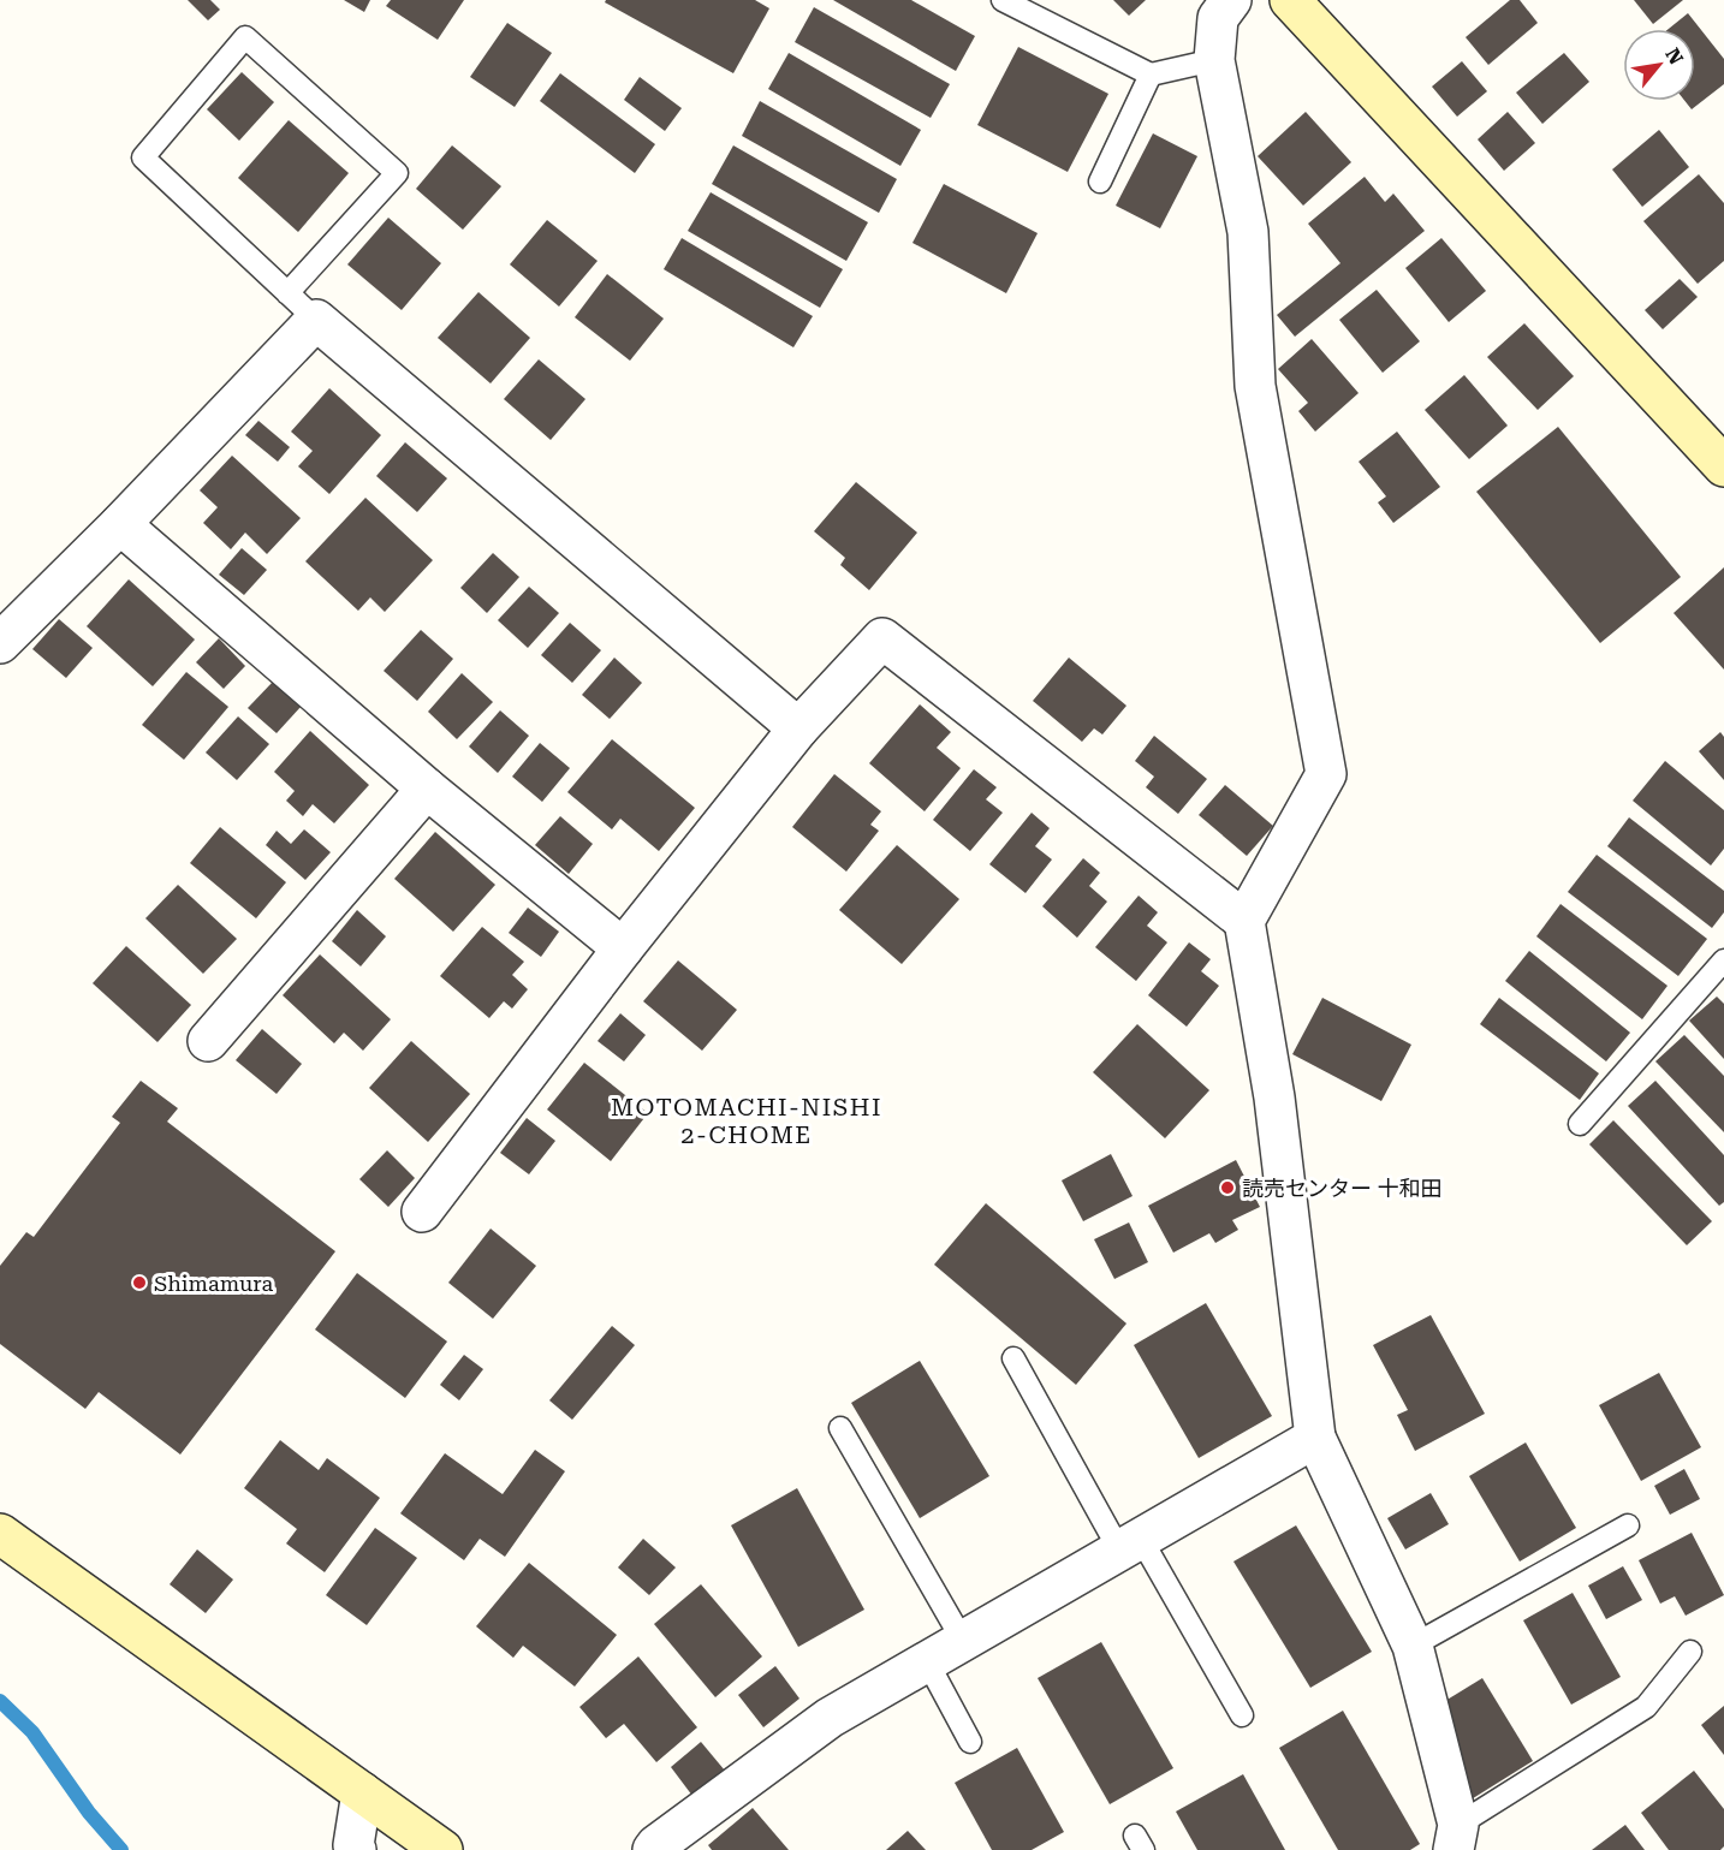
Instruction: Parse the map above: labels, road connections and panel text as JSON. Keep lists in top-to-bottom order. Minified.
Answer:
{"districts":["MOTOMACHI-NISHI 2-CHOME"],"places":["読売センター 十和田","Shimamura"],"north":"top right"}
